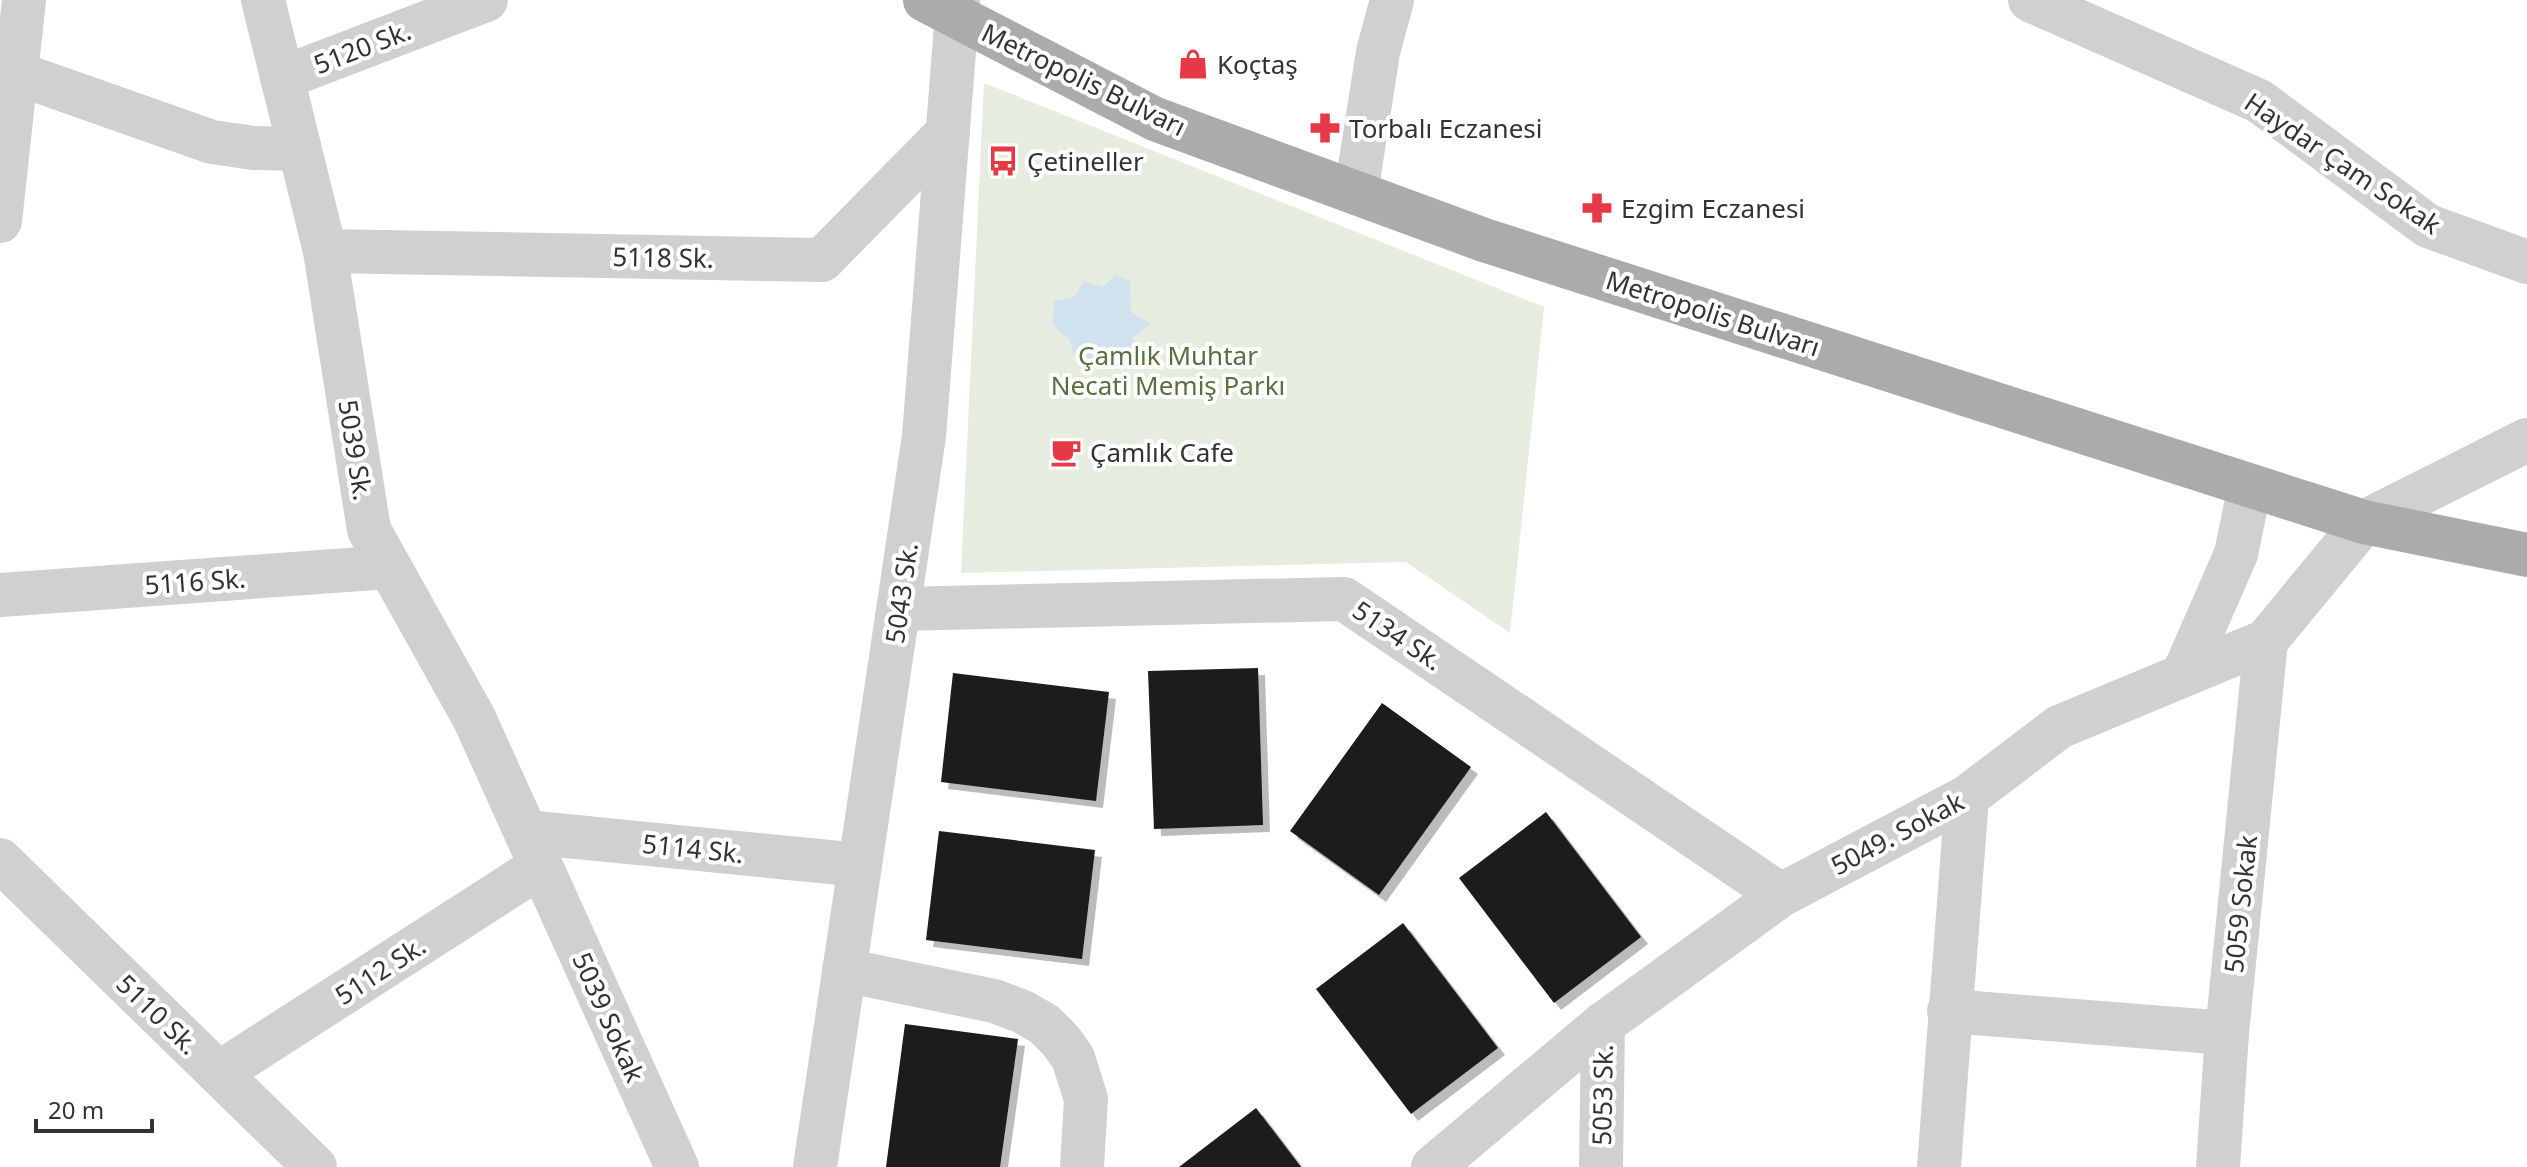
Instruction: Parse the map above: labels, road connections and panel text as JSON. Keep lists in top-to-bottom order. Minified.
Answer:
{"streets":{"main road":["Metropolis Bulvarı"],"street":["5120 Sk.","Haydar Çam Sokak","5118 Sk.","5039 Sk.","5116 Sk.","5043 Sk.","5134 Sk.","5049. Sokak","5114 Sk.","5059 Sokak","5112 Sk.","5110 Sk.","5039 Sokak","5053 Sk."]},"crossings":[["5120 Sk.","5039 Sk."],["Metropolis Bulvarı","5043 Sk."],["Metropolis Bulvarı","5049. Sokak"],["5118 Sk.","5039 Sk."],["5118 Sk.","5043 Sk."],["5039 Sk.","5116 Sk."],["5039 Sk.","5114 Sk."],["5039 Sk.","5112 Sk."],["5039 Sk.","5039 Sokak"],["5043 Sk.","5134 Sk."],["5043 Sk.","5114 Sk."],["5134 Sk.","5049. Sokak"],["5049. Sokak","5059 Sokak"],["5049. Sokak","5053 Sk."],["5114 Sk.","5112 Sk."],["5114 Sk.","5039 Sokak"],["5112 Sk.","5110 Sk."],["5112 Sk.","5039 Sokak"]],"parks":["Çamlık Muhtar Necati Memiş Parkı"],"places":{"shop":["Koçtaş"],"pharmacy":["Torbalı Eczanesi","Ezgim Eczanesi"],"bus stop":["Çetineller"],"cafe":["Çamlık Cafe"]},"scale_bar":"20 m"}
